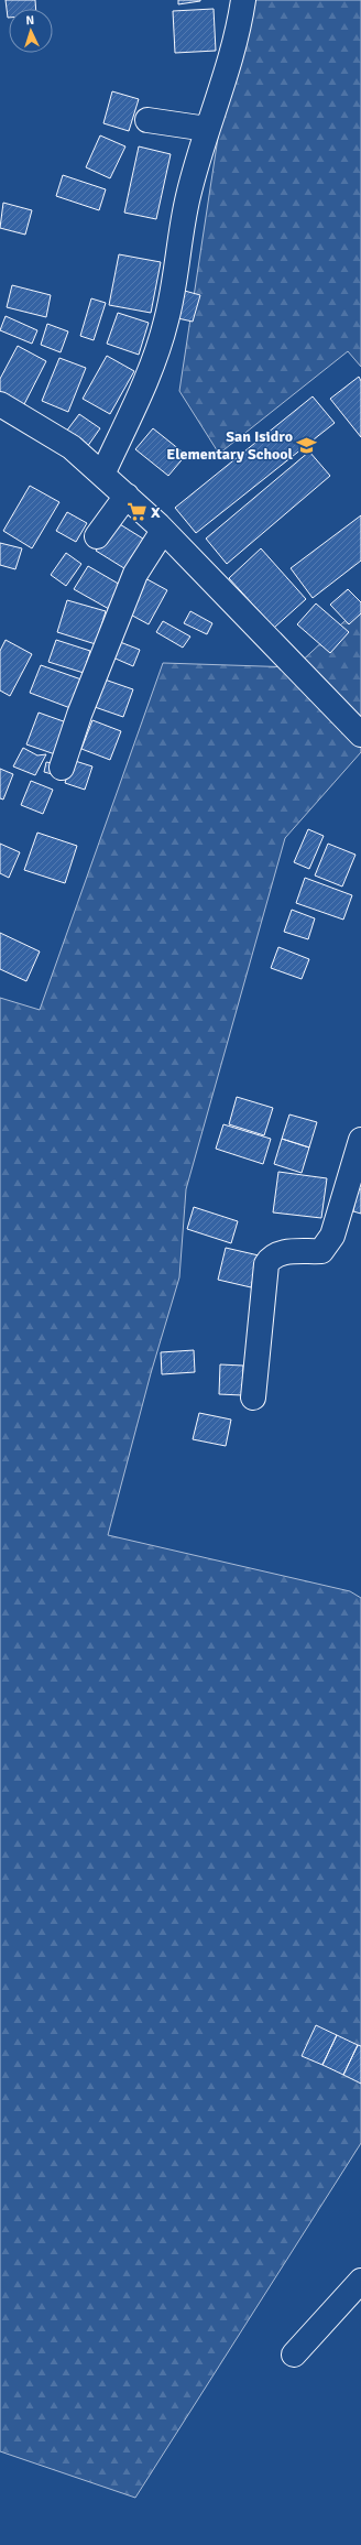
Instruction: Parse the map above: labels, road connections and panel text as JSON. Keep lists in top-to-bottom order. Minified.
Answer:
{"places":{"school or university":["San Isidro Elementary School"],"supermarket":["X"]},"north":"top"}
